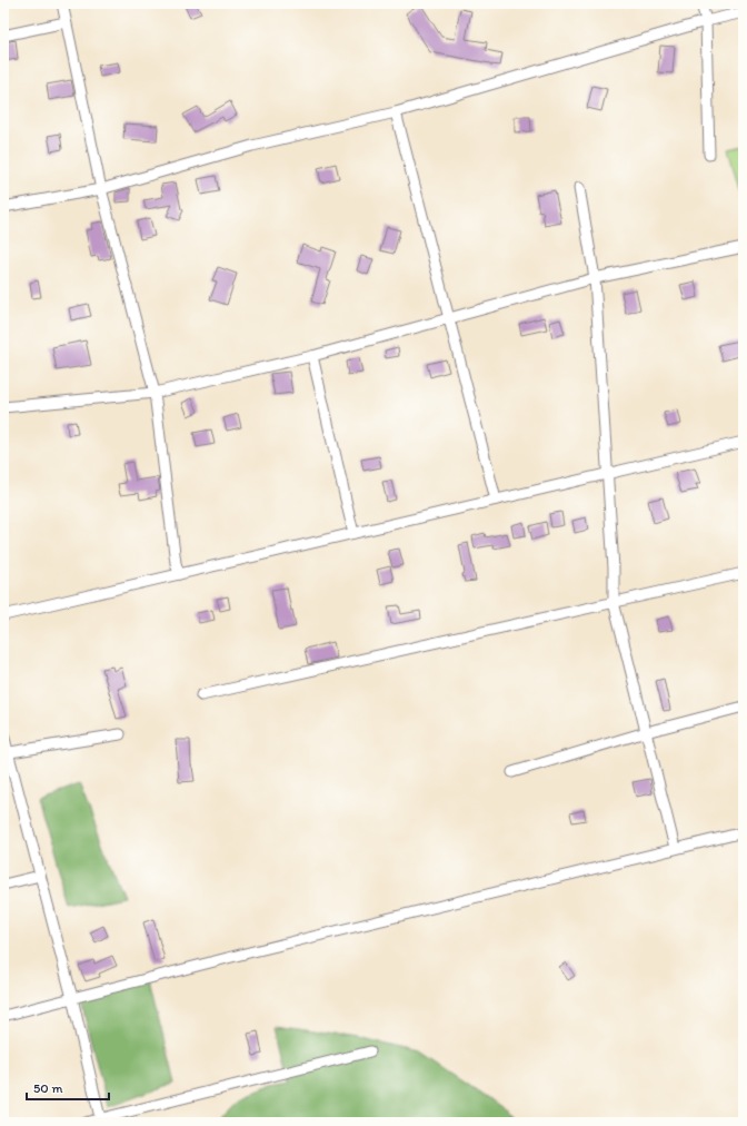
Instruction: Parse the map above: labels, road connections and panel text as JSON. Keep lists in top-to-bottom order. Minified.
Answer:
{"scale_bar":"50 m"}
